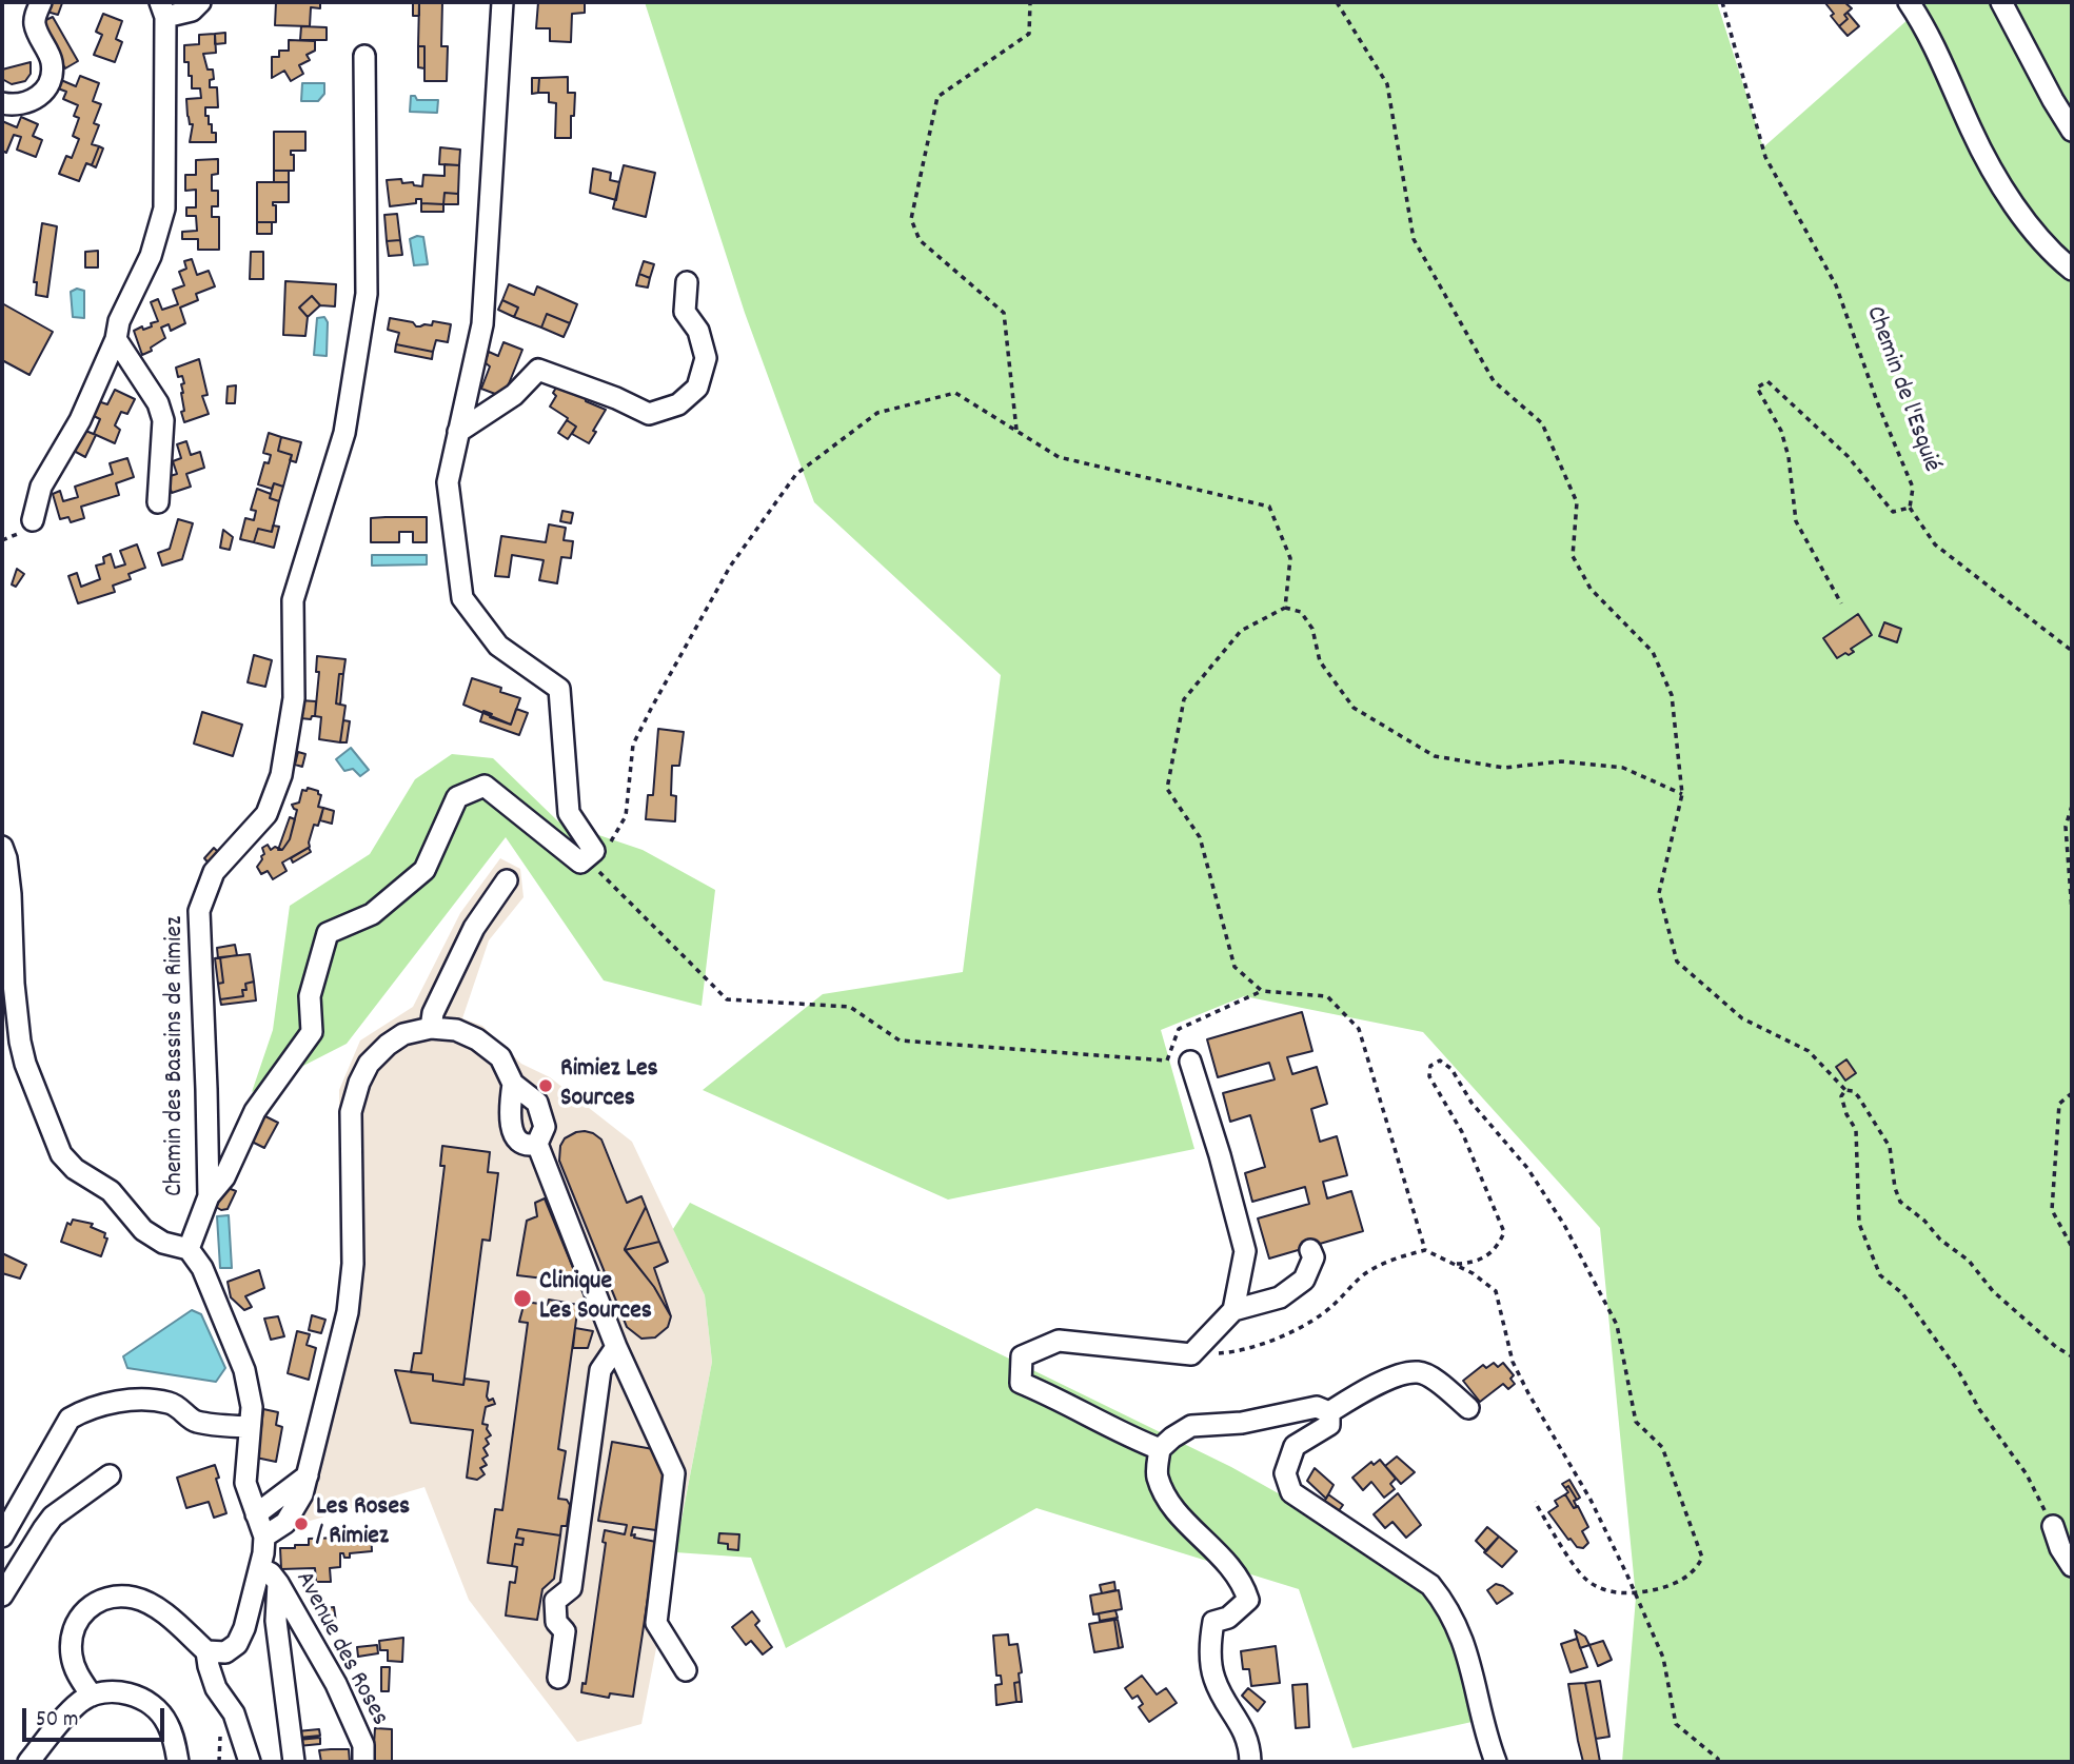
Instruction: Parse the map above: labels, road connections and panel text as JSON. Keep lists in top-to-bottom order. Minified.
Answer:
{"streets":{"street":["Chemin des Bassins de Rimiez","Avenue des Roses"],"path":["Chemin de l'Esquié"]},"places":["Rimiez Les Sources","Clinique Les Sources","Les Roses / Rimiez"],"scale_bar":"50 m"}
